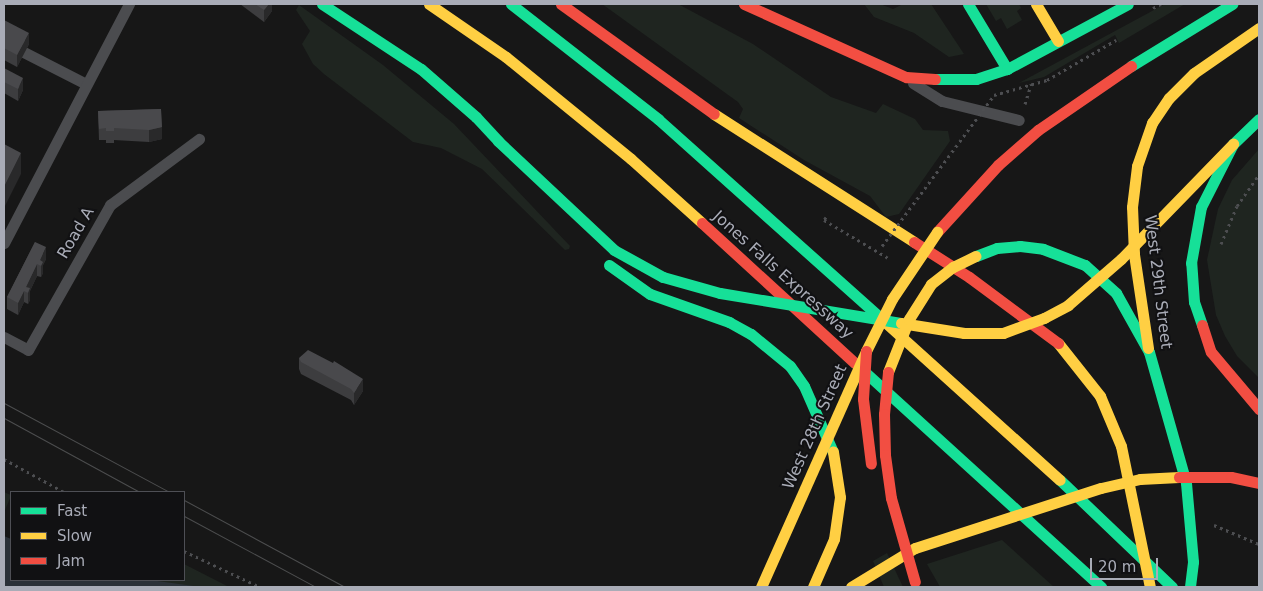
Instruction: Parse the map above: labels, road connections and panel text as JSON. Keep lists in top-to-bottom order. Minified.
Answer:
{"streets":{"main road":["Jones Falls Expressway","West 29th Street","West 28th Street"],"lane":["Road A"]},"legend":["Fast","Slow","Jam"],"scale_bar":"20 m"}
